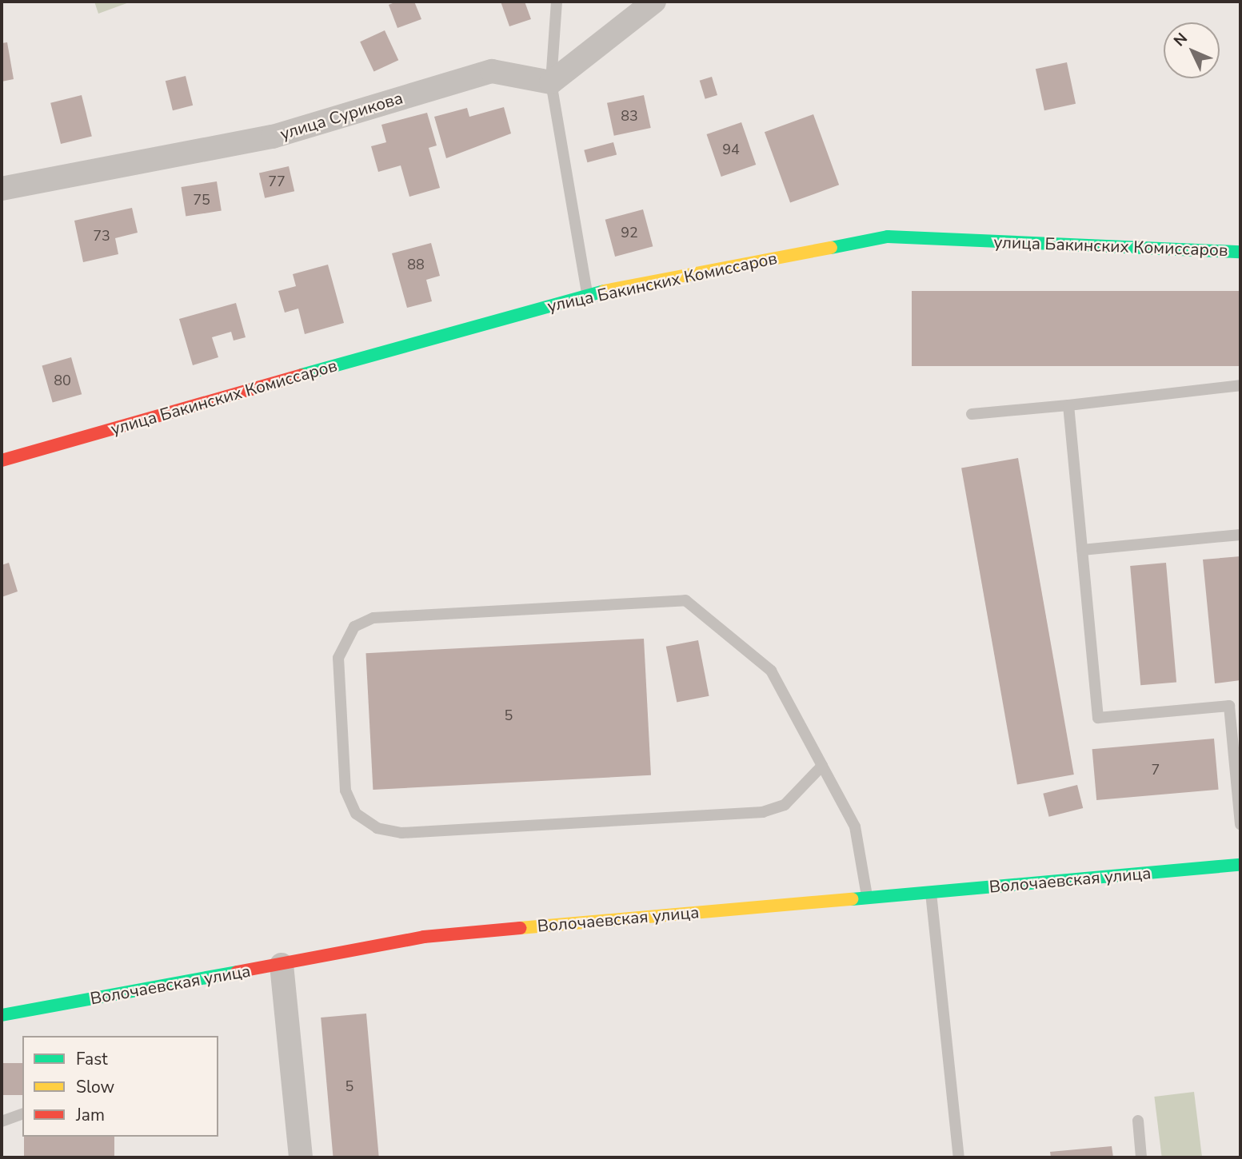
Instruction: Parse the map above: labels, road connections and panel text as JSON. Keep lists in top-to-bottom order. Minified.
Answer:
{"streets":{"street":["улица Сурикова","улица Бакинских Комиссаров","Волочаевская улица"]},"house_numbers":["83","94","77","75","92","73","88","80","5","7","5"],"legend":["Fast","Slow","Jam"],"north":"top left"}
